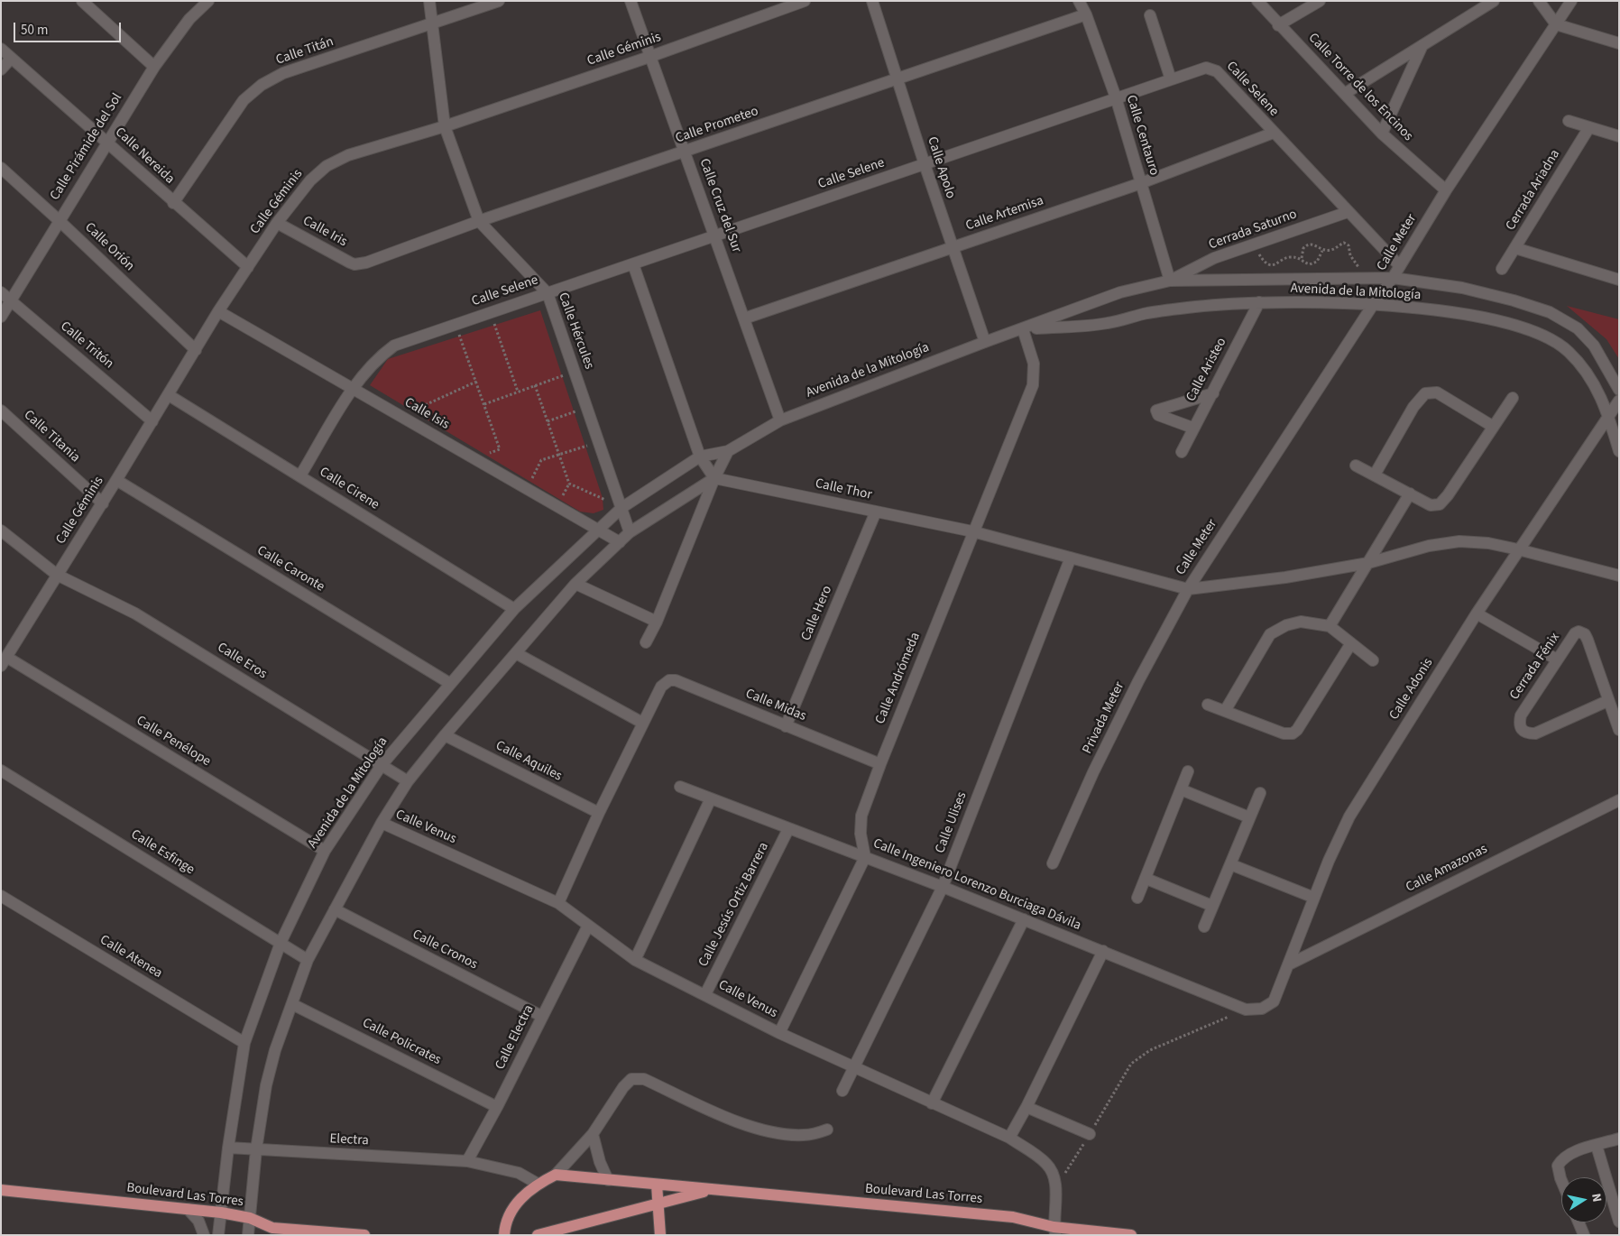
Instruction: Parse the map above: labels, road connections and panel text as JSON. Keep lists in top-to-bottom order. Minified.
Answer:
{"streets":{"main road":["Boulevard Las Torres"],"street":["Calle Géminis","Calle Titán","Calle Torre de los Encinos","Calle Selene","Calle Prometeo","Calle Centauro","Calle Pirámide del Sol","Calle Nereida","Calle Apolo","Cerrada Ariadna","Calle Cruz del Sur","Calle Artemisa","Cerrada Saturno","Calle Iris","Calle Meter","Calle Orión","Avenida de la Mitología","Calle Hércules","Calle Tritón","Calle Aristeo","Calle Isis","Calle Titania","Calle Cirene","Calle Thor","Calle Caronte","Calle Hero","Calle Eros","Cerrada Fénix","Calle Andrómeda","Calle Adonis","Calle Midas","Privada Meter","Calle Penélope","Calle Aquiles","Calle Ulises","Calle Venus","Calle Esfinge","Calle Amazonas","Calle Ingeniero Lorenzo Burciaga Dávila","Calle Jesús Ortiz Barrera","Calle Cronos","Calle Atenea","Calle Electra","Calle Policrates","Electra"]},"crossings":[["Calle Géminis","Calle Nereida"],["Calle Géminis","Calle Cruz del Sur"],["Calle Géminis","Calle Iris"],["Calle Géminis","Calle Orión"],["Calle Géminis","Calle Hércules"],["Calle Géminis","Calle Tritón"],["Calle Géminis","Calle Isis"],["Calle Géminis","Calle Titania"],["Calle Géminis","Calle Cirene"],["Calle Géminis","Calle Caronte"],["Calle Géminis","Calle Eros"],["Calle Géminis","Calle Penélope"],["Calle Titán","Calle Nereida"],["Calle Titán","Calle Hércules"],["Calle Torre de los Encinos","Calle Meter"],["Calle Selene","Calle Centauro"],["Calle Selene","Calle Apolo"],["Calle Selene","Calle Cruz del Sur"],["Calle Selene","Calle Artemisa"],["Calle Selene","Cerrada Saturno"],["Calle Selene","Calle Meter"],["Calle Selene","Calle Hércules"],["Calle Selene","Calle Isis"],["Calle Selene","Calle Cirene"],["Calle Prometeo","Calle Centauro"],["Calle Prometeo","Calle Apolo"],["Calle Prometeo","Calle Cruz del Sur"],["Calle Prometeo","Calle Iris"],["Calle Prometeo","Calle Hércules"],["Calle Centauro","Calle Artemisa"],["Calle Centauro","Cerrada Saturno"],["Calle Centauro","Avenida de la Mitología"],["Calle Pirámide del Sol","Calle Nereida"],["Calle Pirámide del Sol","Calle Orión"],["Calle Pirámide del Sol","Calle Tritón"],["Calle Apolo","Calle Artemisa"],["Calle Apolo","Avenida de la Mitología"],["Calle Cruz del Sur","Calle Artemisa"],["Calle Cruz del Sur","Avenida de la Mitología"],["Cerrada Saturno","Avenida de la Mitología"],["Calle Meter","Avenida de la Mitología"],["Calle Meter","Calle Thor"],["Calle Meter","Privada Meter"],["Avenida de la Mitología","Calle Hércules"],["Avenida de la Mitología","Calle Aristeo"],["Avenida de la Mitología","Calle Isis"],["Avenida de la Mitología","Calle Cirene"],["Avenida de la Mitología","Calle Caronte"],["Avenida de la Mitología","Calle Eros"],["Avenida de la Mitología","Calle Andrómeda"],["Avenida de la Mitología","Calle Adonis"],["Avenida de la Mitología","Calle Penélope"],["Avenida de la Mitología","Calle Esfinge"],["Avenida de la Mitología","Calle Atenea"],["Avenida de la Mitología","Electra"],["Avenida de la Mitología","Boulevard Las Torres"],["Calle Thor","Calle Hero"],["Calle Thor","Calle Andrómeda"],["Calle Thor","Privada Meter"],["Calle Thor","Calle Ulises"],["Calle Hero","Calle Midas"],["Calle Andrómeda","Calle Midas"],["Calle Andrómeda","Calle Ingeniero Lorenzo Burciaga Dávila"],["Calle Adonis","Calle Amazonas"],["Calle Adonis","Calle Ingeniero Lorenzo Burciaga Dávila"],["Calle Ulises","Calle Venus"],["Calle Ulises","Calle Ingeniero Lorenzo Burciaga Dávila"],["Calle Venus","Calle Jesús Ortiz Barrera"],["Calle Venus","Calle Electra"],["Calle Venus","Boulevard Las Torres"],["Calle Ingeniero Lorenzo Burciaga Dávila","Calle Jesús Ortiz Barrera"],["Calle Cronos","Calle Electra"],["Calle Electra","Calle Policrates"],["Calle Electra","Electra"]],"scale_bar":"50 m","north":"right"}
